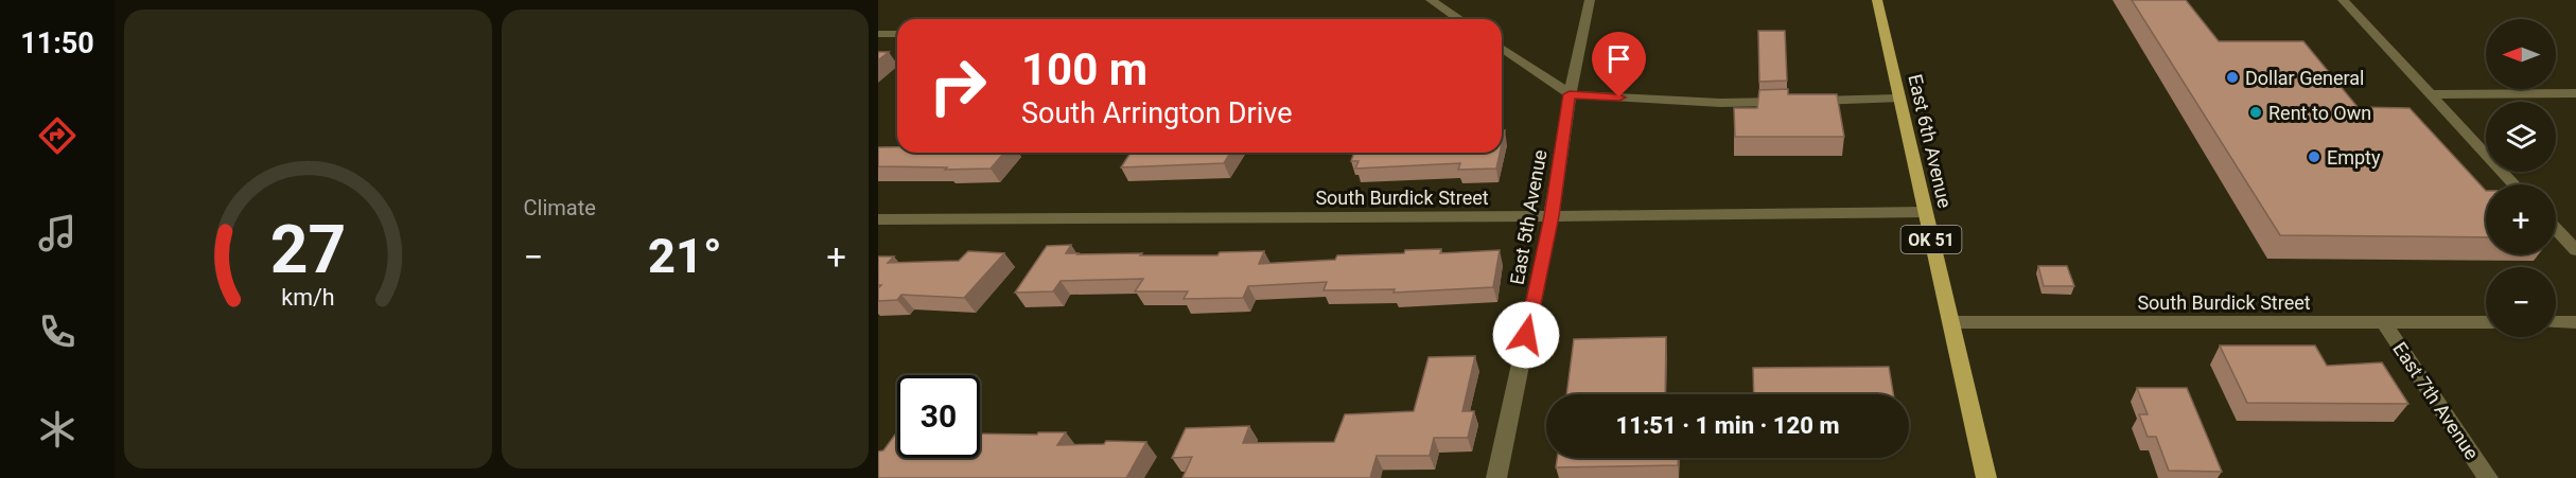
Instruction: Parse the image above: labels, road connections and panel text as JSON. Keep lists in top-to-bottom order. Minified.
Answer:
{"streets":{"main road":["East 6th Avenue","OK 51"],"street":["South Burdick Street","East 5th Avenue","East 7th Avenue"]},"crossings":[["East 6th Avenue","South Burdick Street"],["South Burdick Street","East 5th Avenue"],["South Burdick Street","East 7th Avenue"]],"places":["Dollar General","Rent to Own","Empty"],"north":"left","page":{"tabs":"11:50","tile":"Climate","map_buttons":["+","−"],"turn":["100 m","South Arrington Drive"],"heat":["−","21°","+"],"limit":"30","trip":"11:51 · 1 min · 120 m","gauge":["27","km/h"]}}
